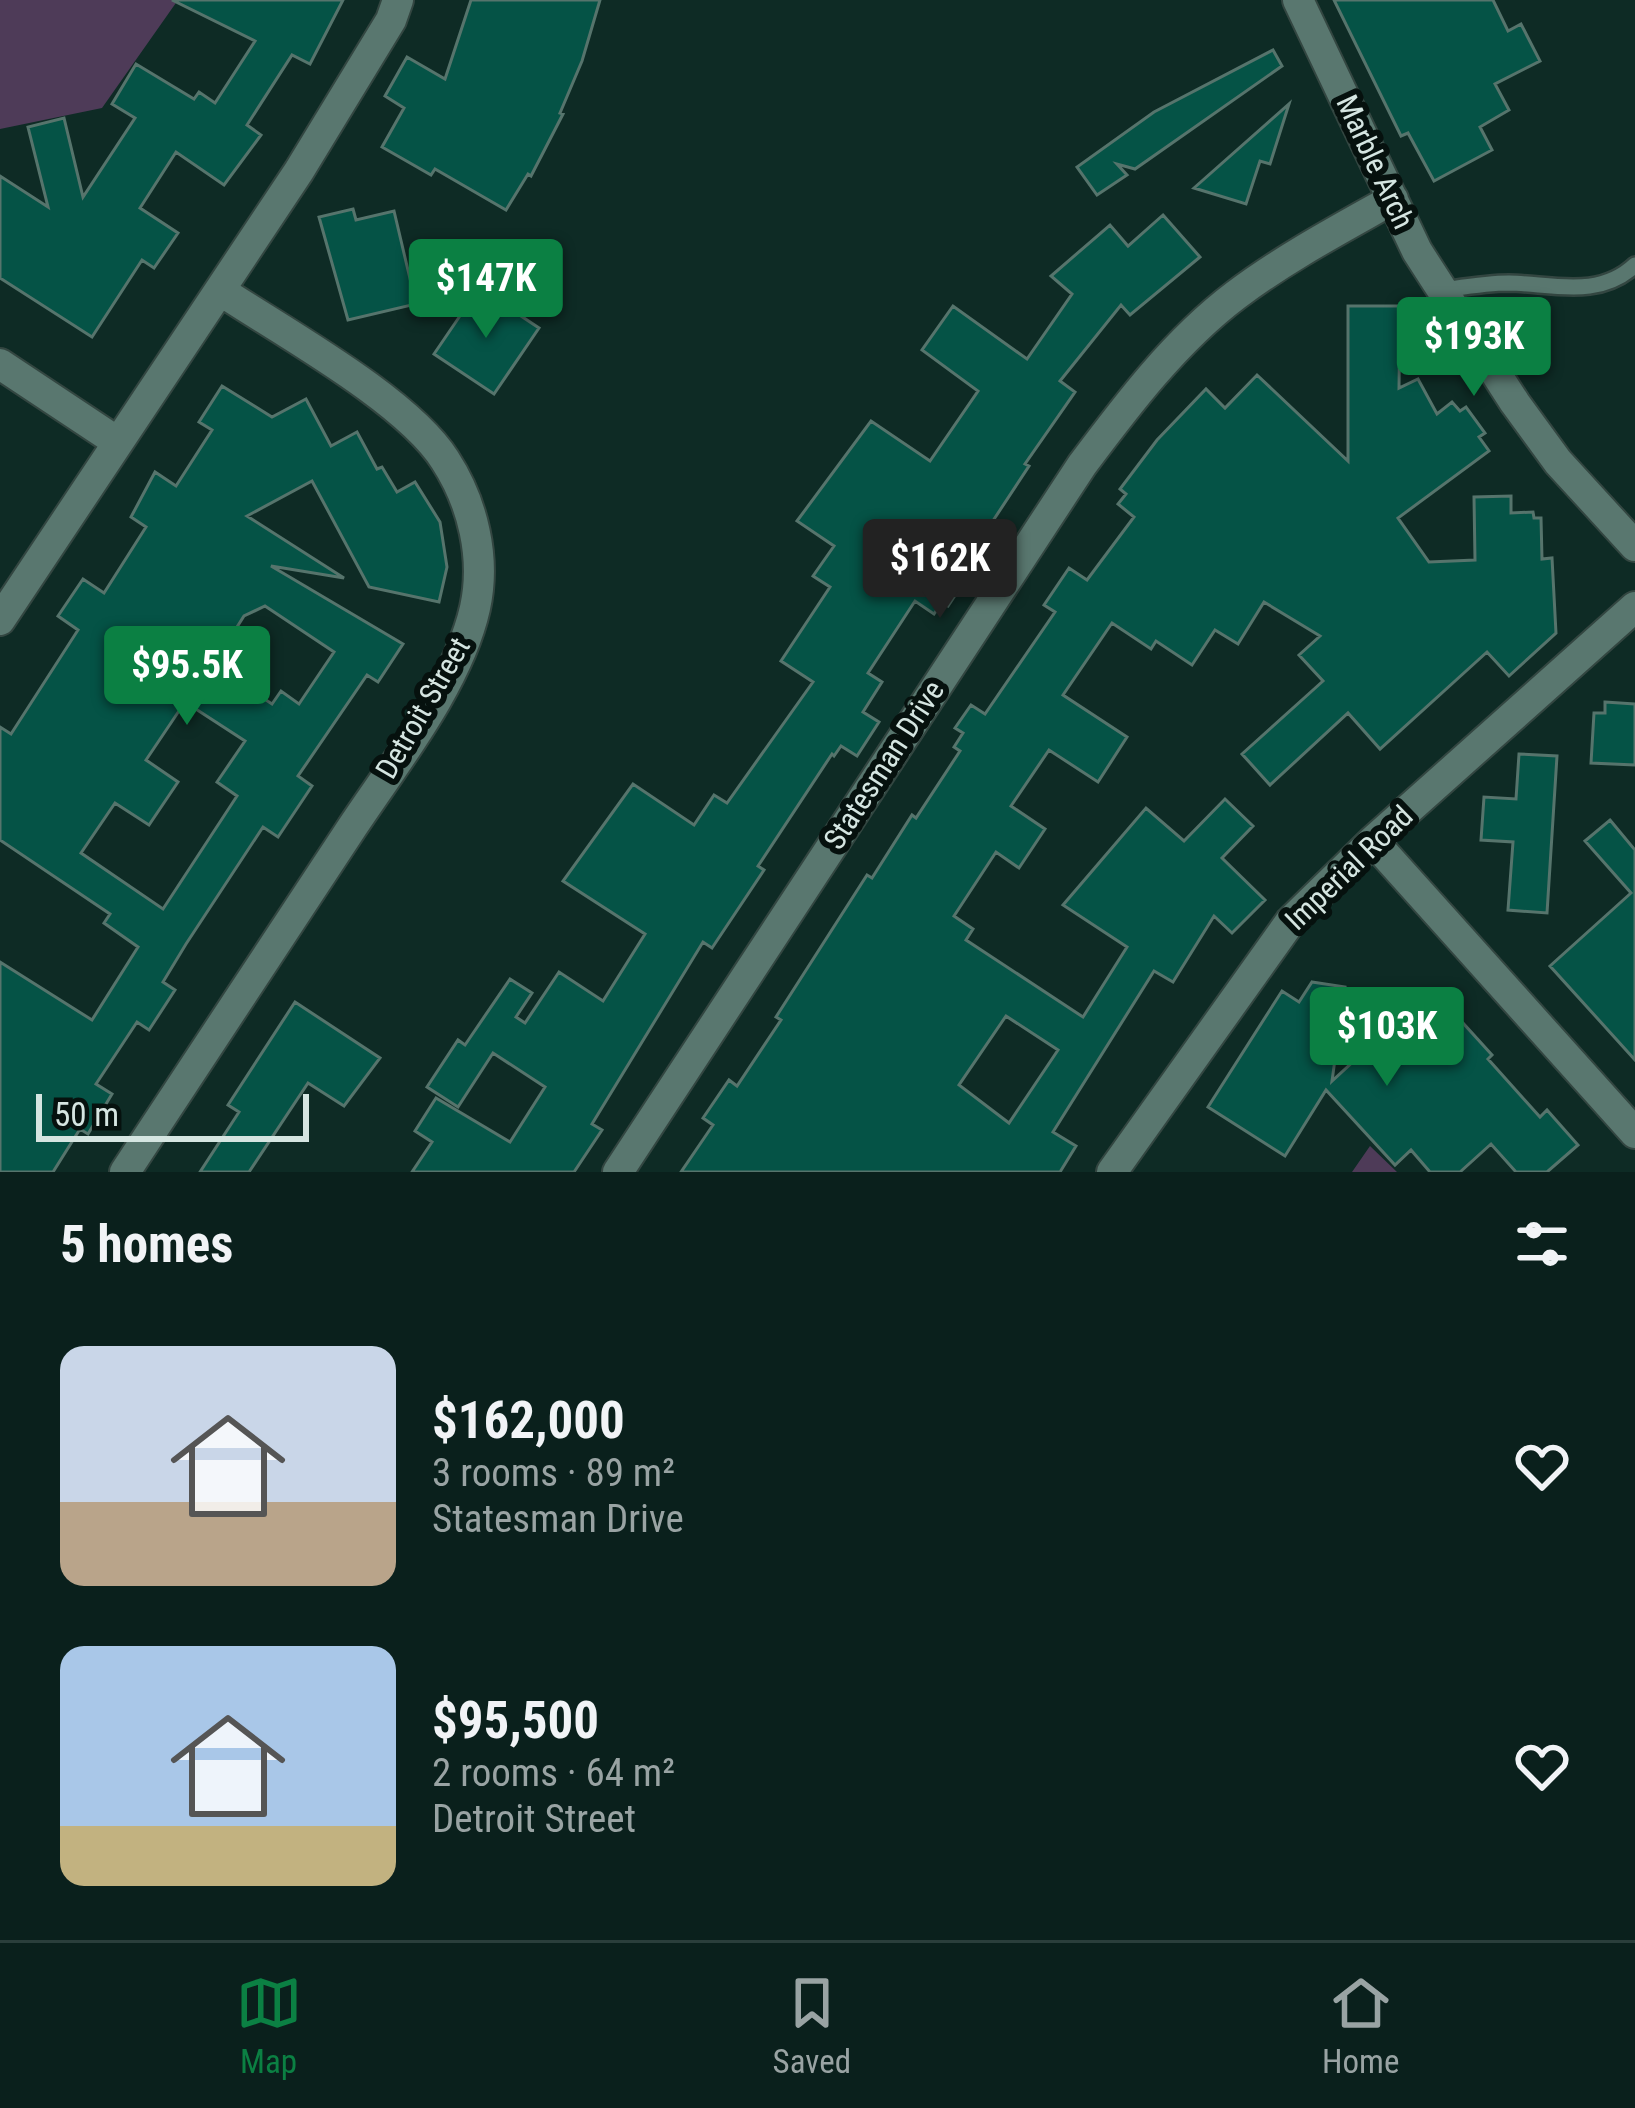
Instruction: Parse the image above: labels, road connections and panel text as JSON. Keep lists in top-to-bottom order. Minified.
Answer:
{"streets":{"street":["Marble Arch","Detroit Street","Statesman Drive","Imperial Road"]},"crossings":[["Marble Arch","Statesman Drive"]],"scale_bar":"50 m","page":{"price":["$147K","$193K","$162K","$95.5K","$103K"],"scale":"50 m","heading":"5 homes","list":[{"name":"$162,000","note":"3 rooms · 89 m² · Statesman Drive"},{"name":"$95,500","note":"2 rooms · 64 m² · Detroit Street"}],"tabs":["Map","Saved","Home"]}}
